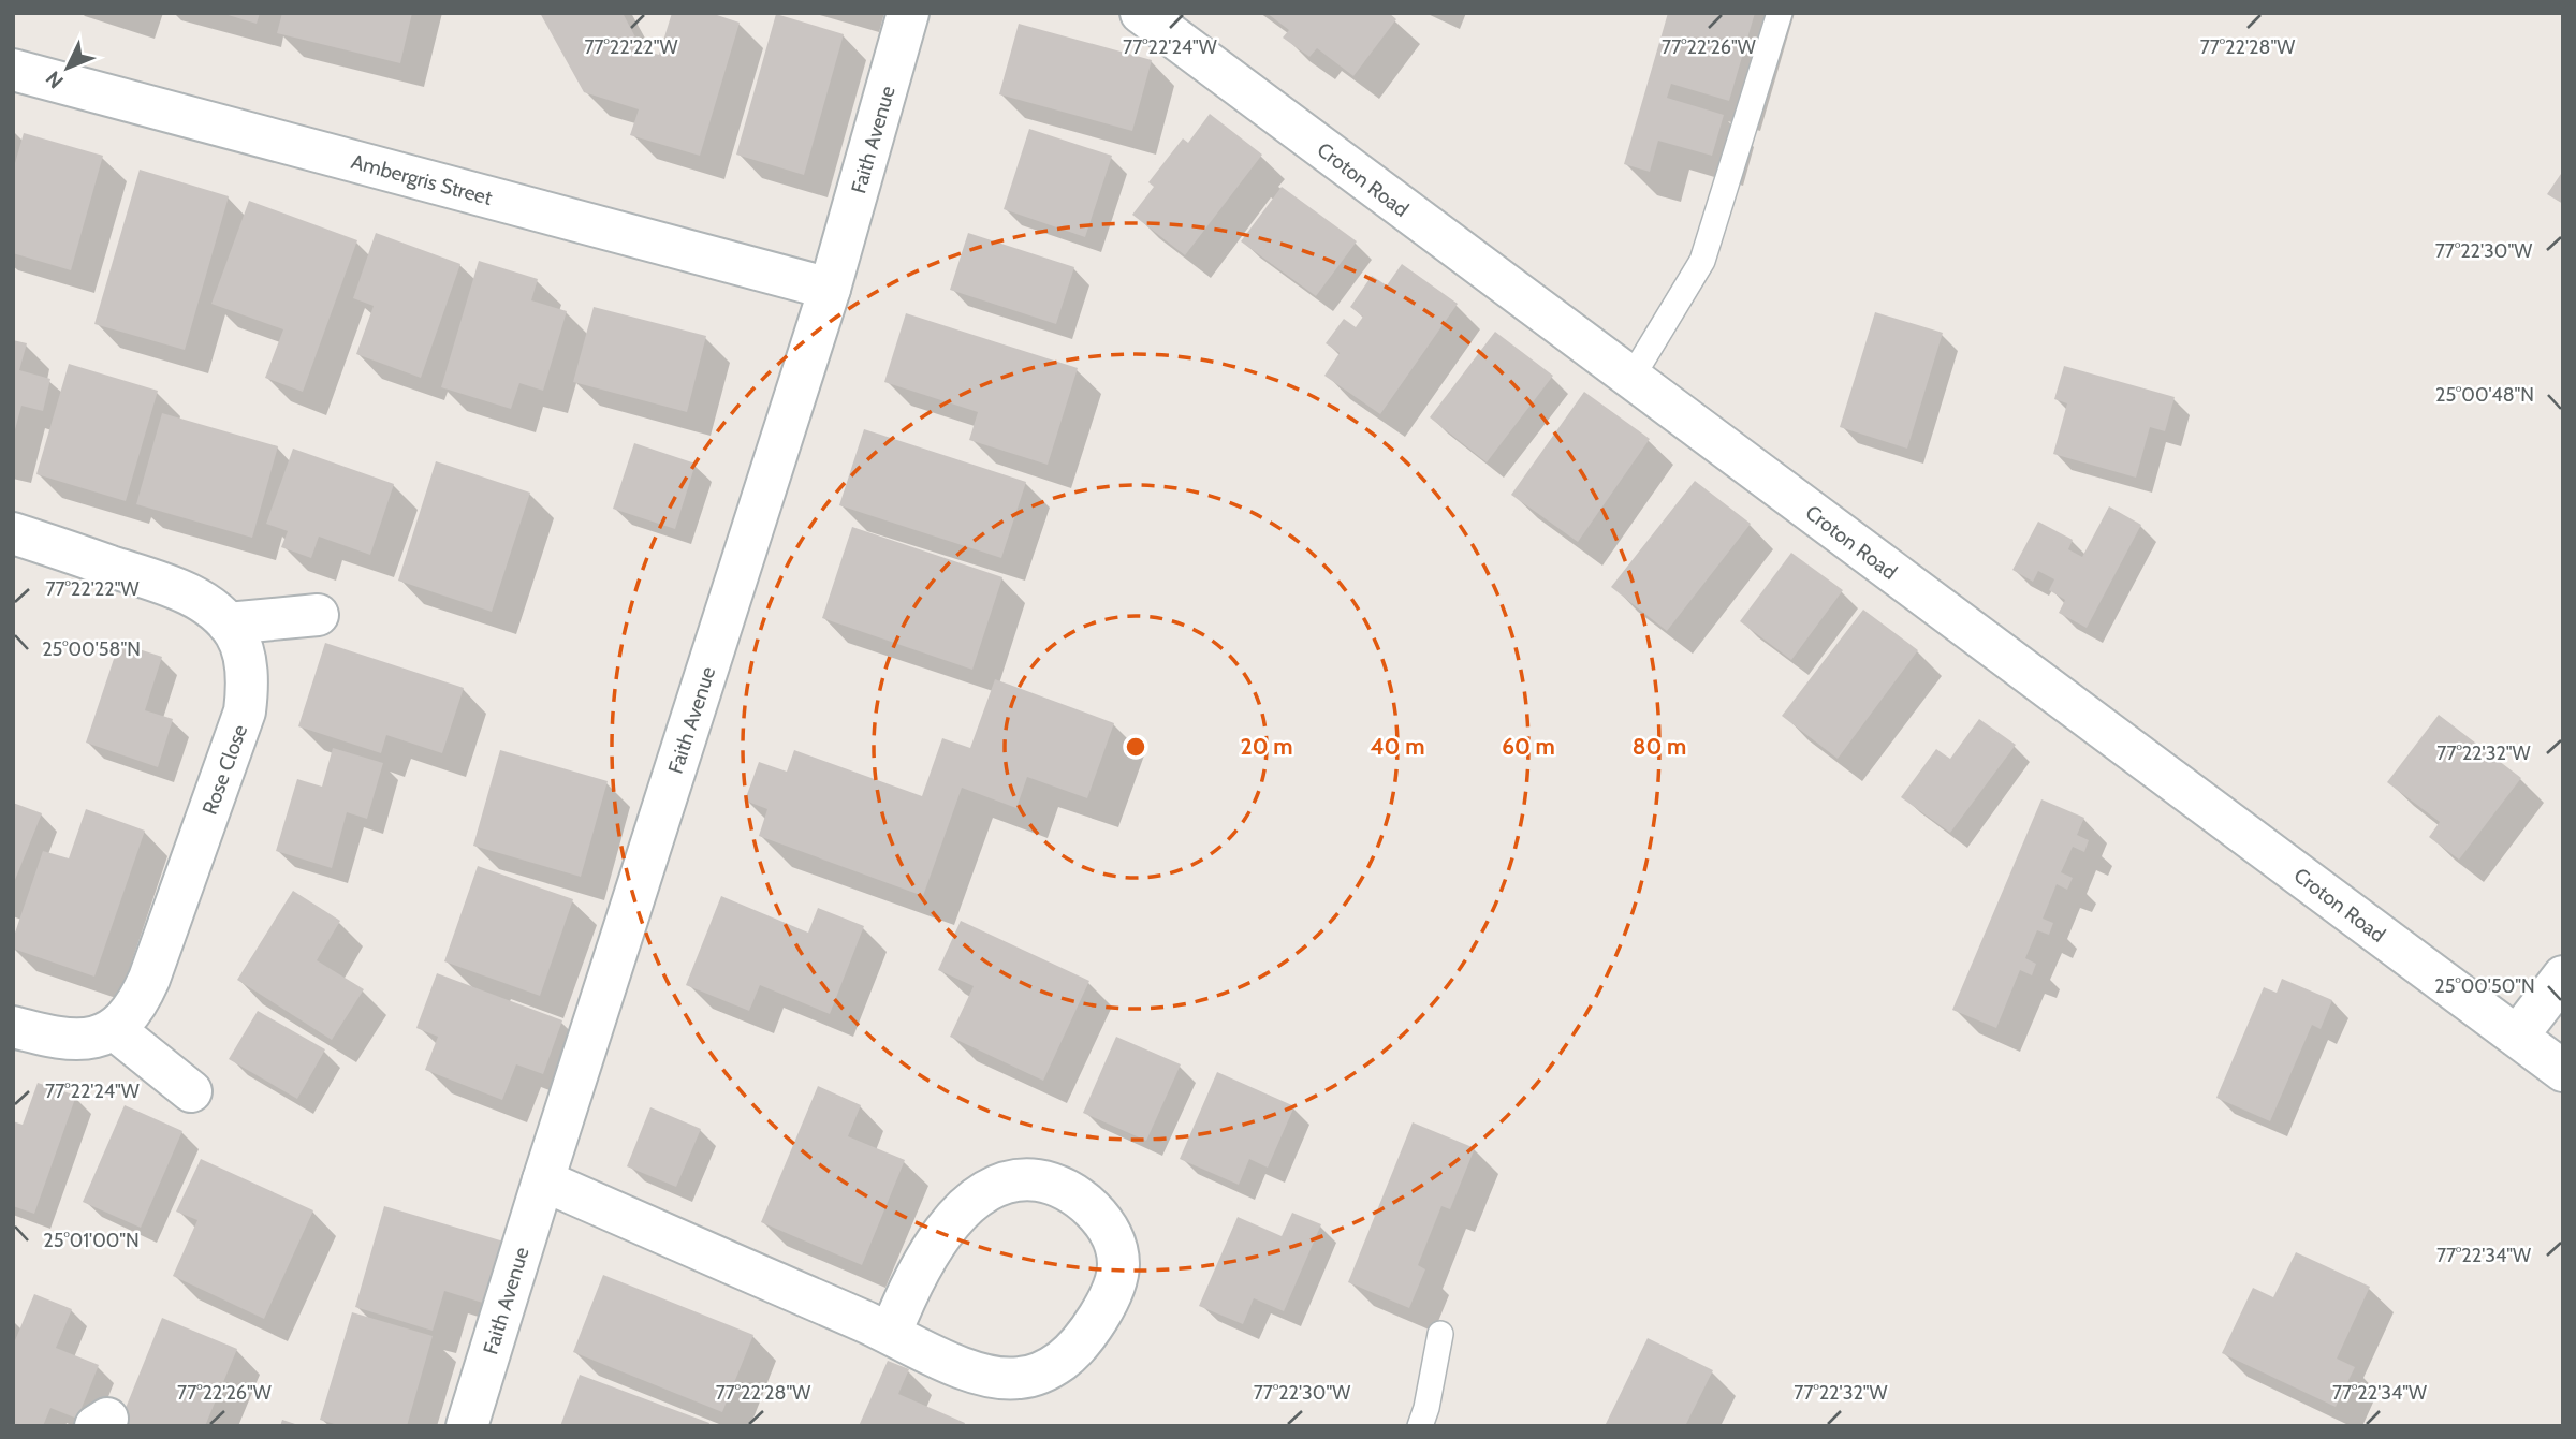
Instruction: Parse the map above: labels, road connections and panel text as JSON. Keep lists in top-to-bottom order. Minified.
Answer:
{"streets":{"street":["Faith Avenue","Ambergris Street","Croton Road","Rose Close"]},"crossings":[["Faith Avenue","Ambergris Street"]],"north":"bottom left","coordinates":["77°22'22\"W","77°22'24\"W","77°22'26\"W","77°22'28\"W","77°22'30\"W","25°00'48\"N","25°00'58\"N","77°22'32\"W","25°00'50\"N","25°01'00\"N","77°22'34\"W"],"rings":["20 m","40 m","60 m","80 m"]}
